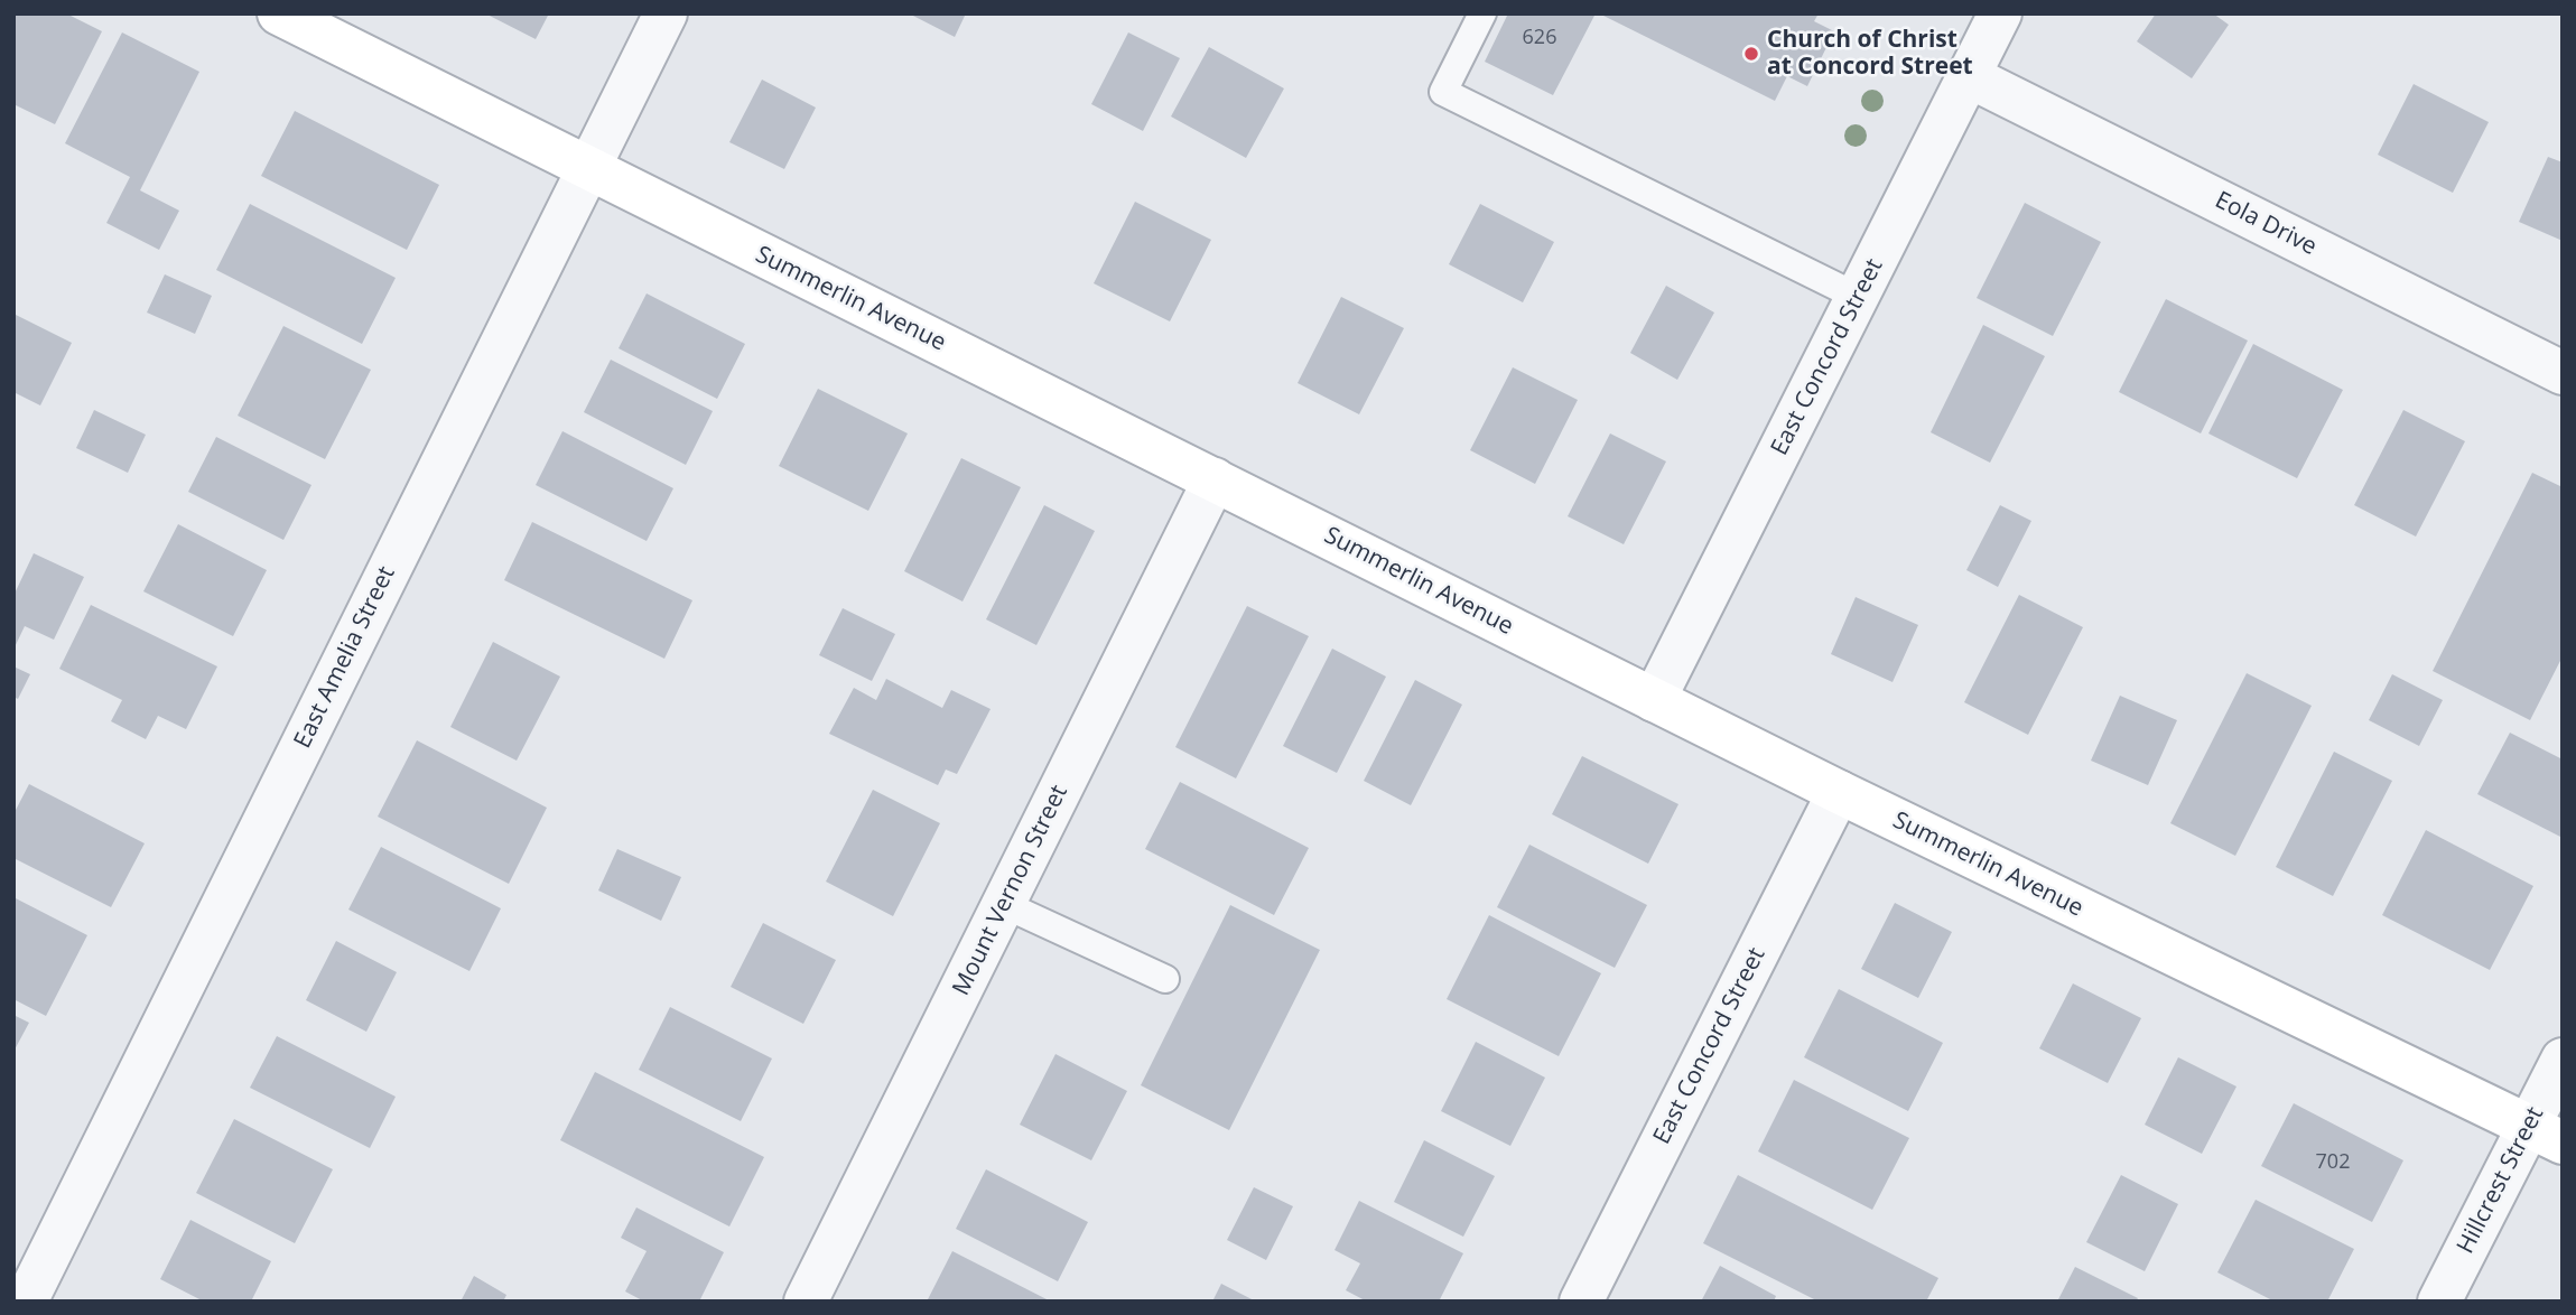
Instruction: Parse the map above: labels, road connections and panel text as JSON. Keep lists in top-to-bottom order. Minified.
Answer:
{"streets":{"street":["Eola Drive","Summerlin Avenue","East Concord Street","East Amelia Street","Mount Vernon Street","Hillcrest Street"]},"crossings":[["Eola Drive","East Concord Street"],["Summerlin Avenue","East Concord Street"],["Summerlin Avenue","East Amelia Street"],["Summerlin Avenue","Mount Vernon Street"],["Summerlin Avenue","Hillcrest Street"]],"places":["Church of Christ at Concord Street"],"house_numbers":["626","702"]}
